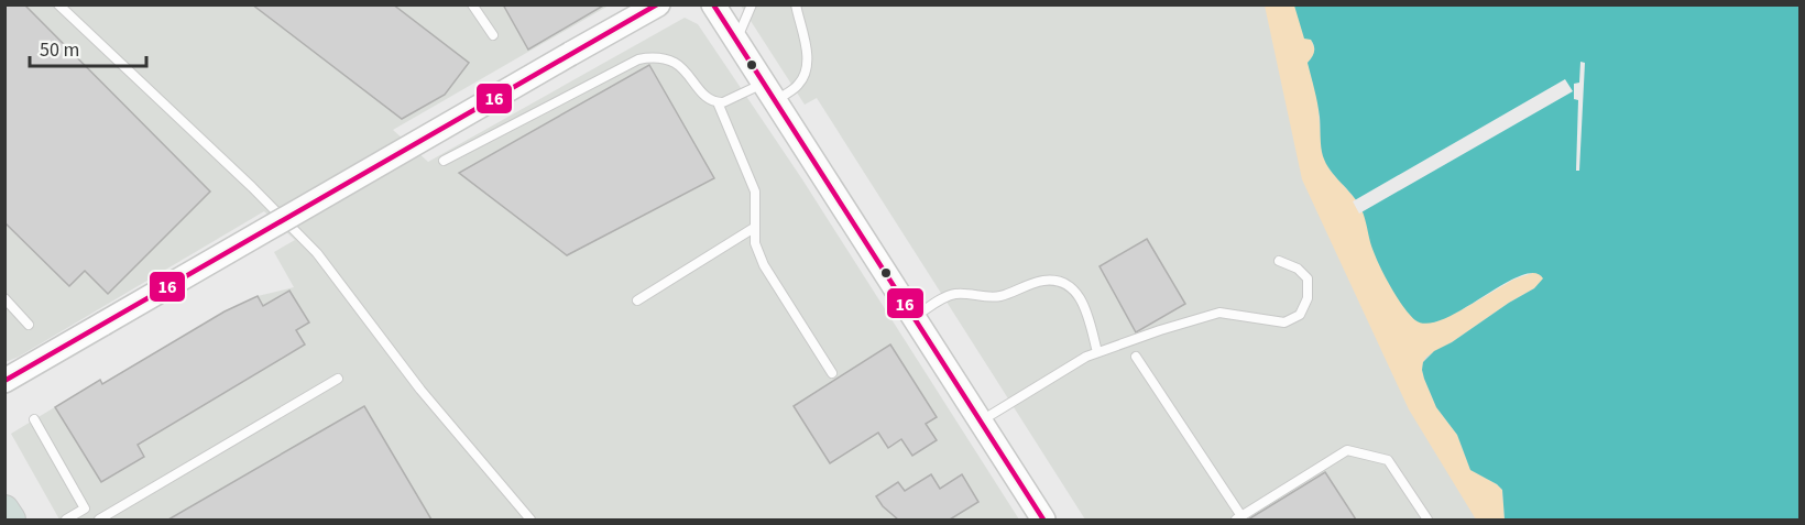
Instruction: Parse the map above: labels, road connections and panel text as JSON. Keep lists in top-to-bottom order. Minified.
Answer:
{"lines":["transit line 16"],"scale_bar":"50 m"}
